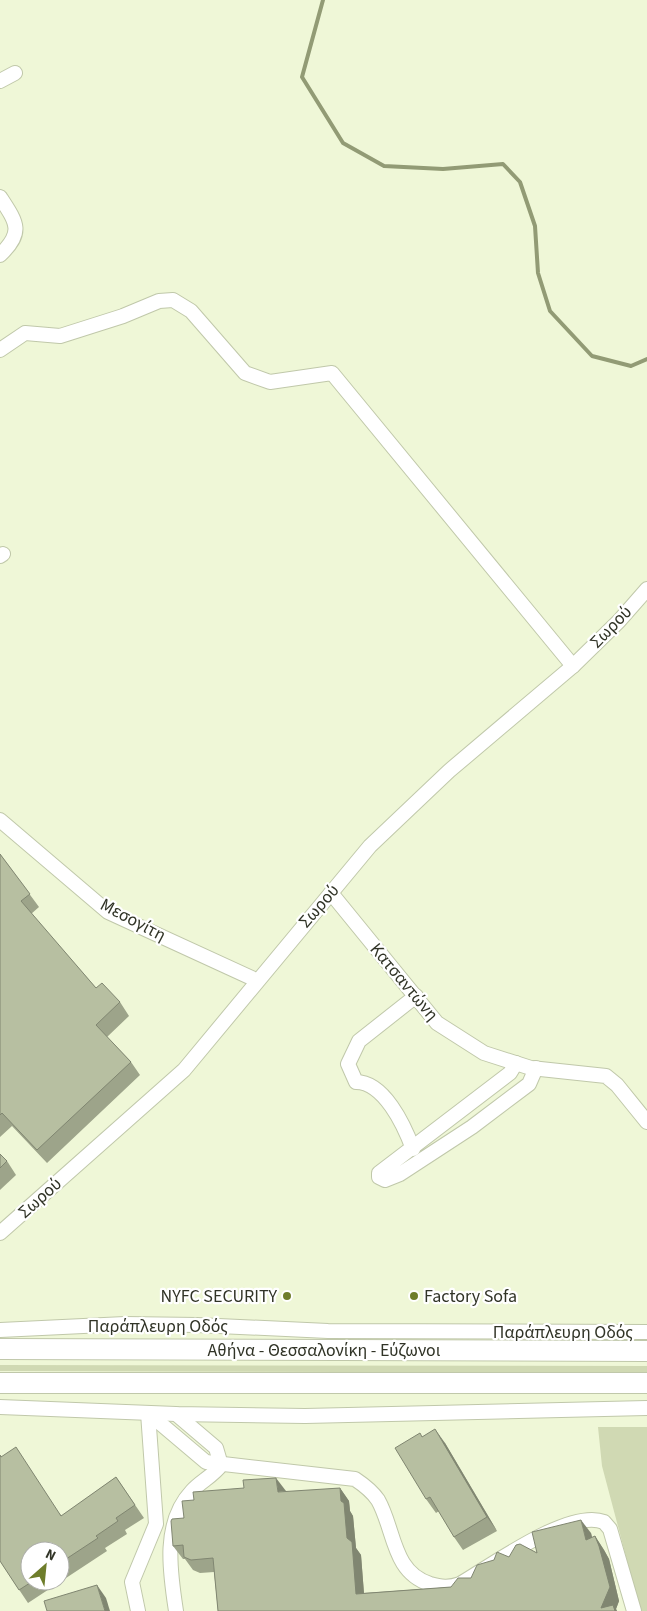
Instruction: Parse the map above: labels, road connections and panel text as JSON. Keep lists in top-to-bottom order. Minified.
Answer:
{"streets":{"highway":["Αθήνα - Θεσσαλονίκη - Εύζωνοι"],"street":["Σωρού","Μεσογίτη","Κατσαντώνη","Παράπλευρη Οδός"]},"crossings":[["Σωρού","Μεσογίτη"],["Σωρού","Κατσαντώνη"]],"places":["NYFC SECURITY","Factory Sofa"],"north":"top right"}
